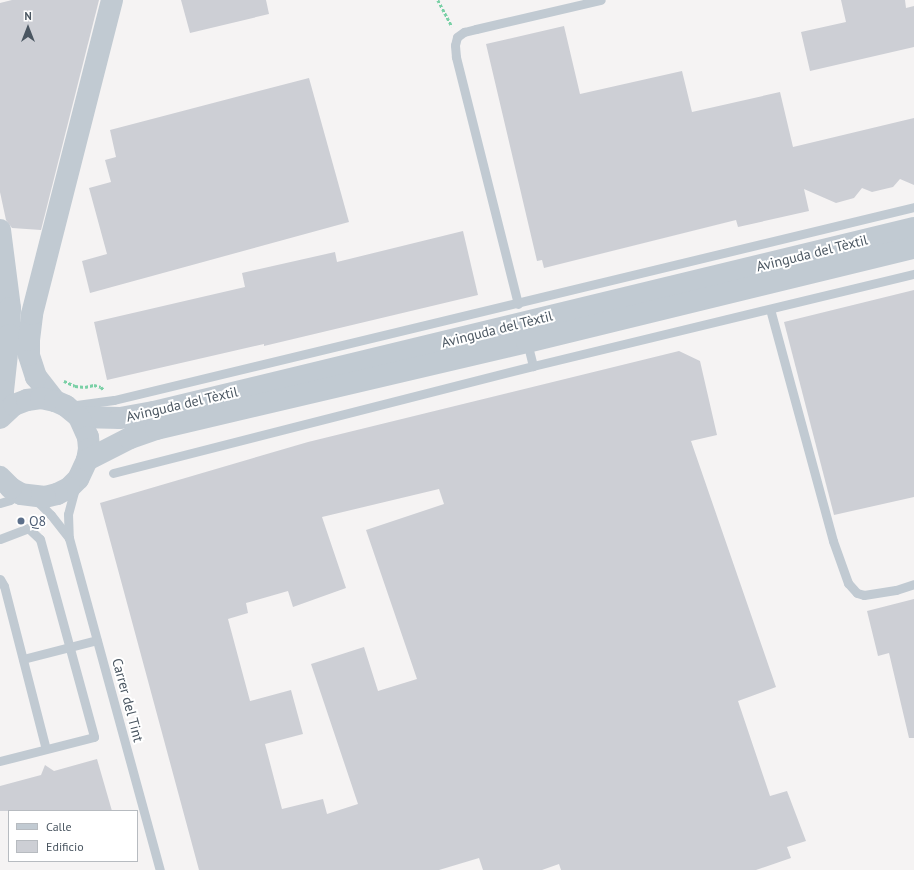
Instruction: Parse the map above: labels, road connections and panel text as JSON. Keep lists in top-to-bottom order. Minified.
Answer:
{"streets":{"street":["Avinguda del Tèxtil"],"lane":["Carrer del Tint"]},"places":["Q8"],"legend":["Calle","Edificio"],"north":"top"}
